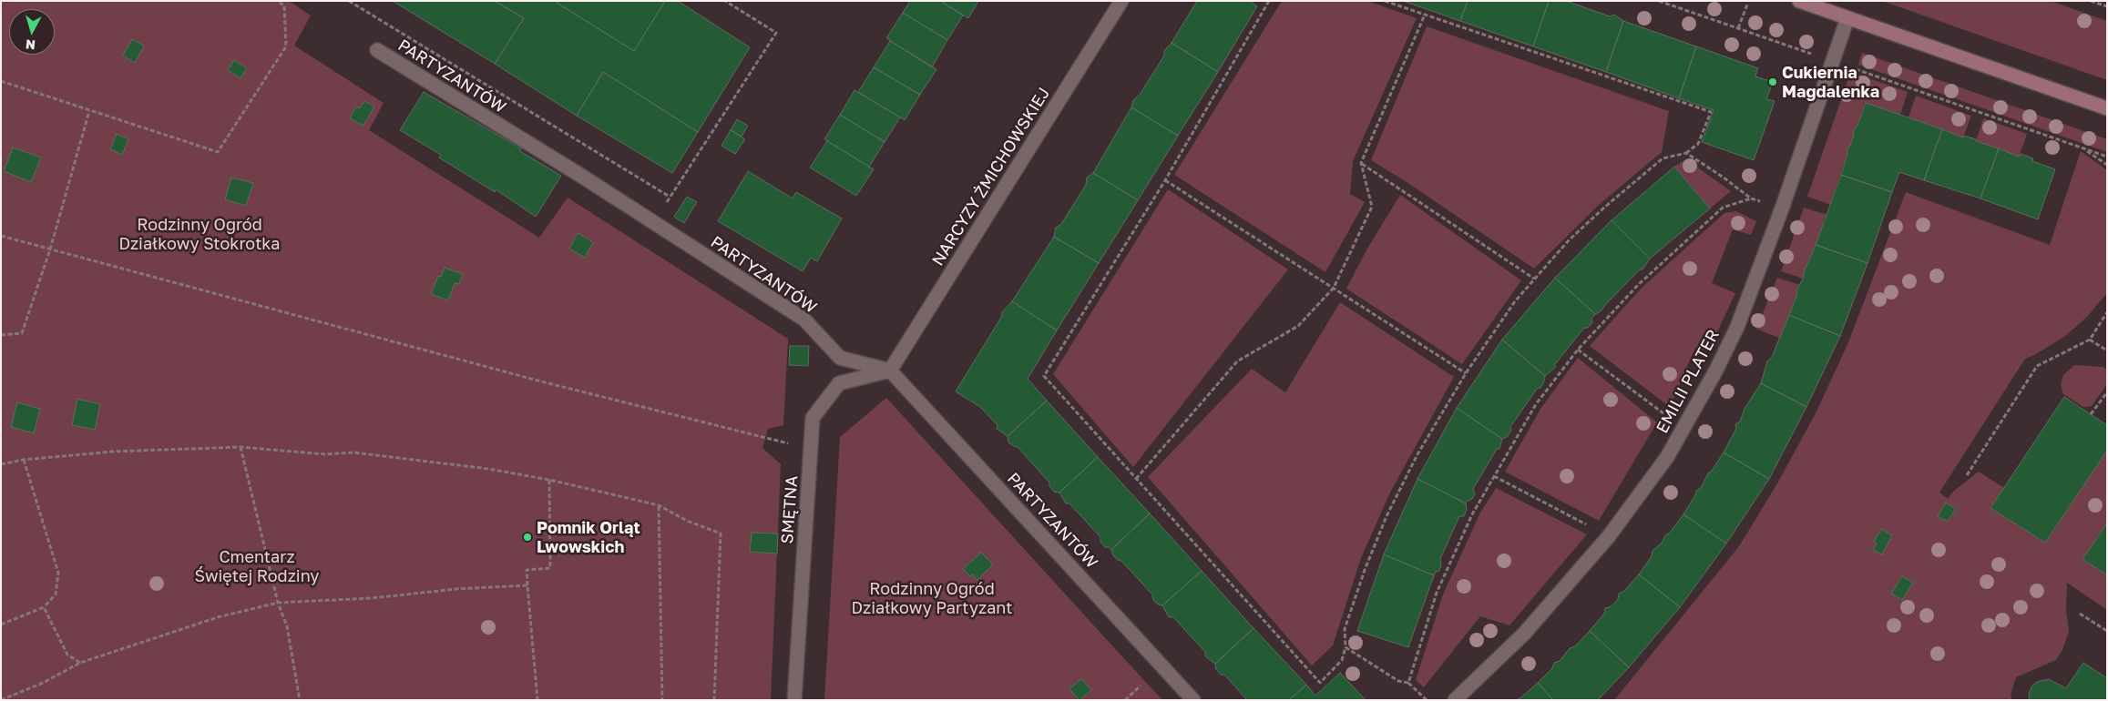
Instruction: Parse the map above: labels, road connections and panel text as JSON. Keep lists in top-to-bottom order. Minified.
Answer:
{"streets":{"street":["PARTYZANTÓW","NARCYZY ŻMICHOWSKIEJ","EMILII PLATER","SMĘTNA"]},"crossings":[["PARTYZANTÓW","NARCYZY ŻMICHOWSKIEJ"],["PARTYZANTÓW","SMĘTNA"],["NARCYZY ŻMICHOWSKIEJ","SMĘTNA"]],"parks":["Rodzinny Ogród Działkowy Stokrotka","Cmentarz Świętej Rodziny","Rodzinny Ogród Działkowy Partyzant"],"places":["Cukiernia Magdalenka","Pomnik Orląt Lwowskich"],"north":"bottom"}
